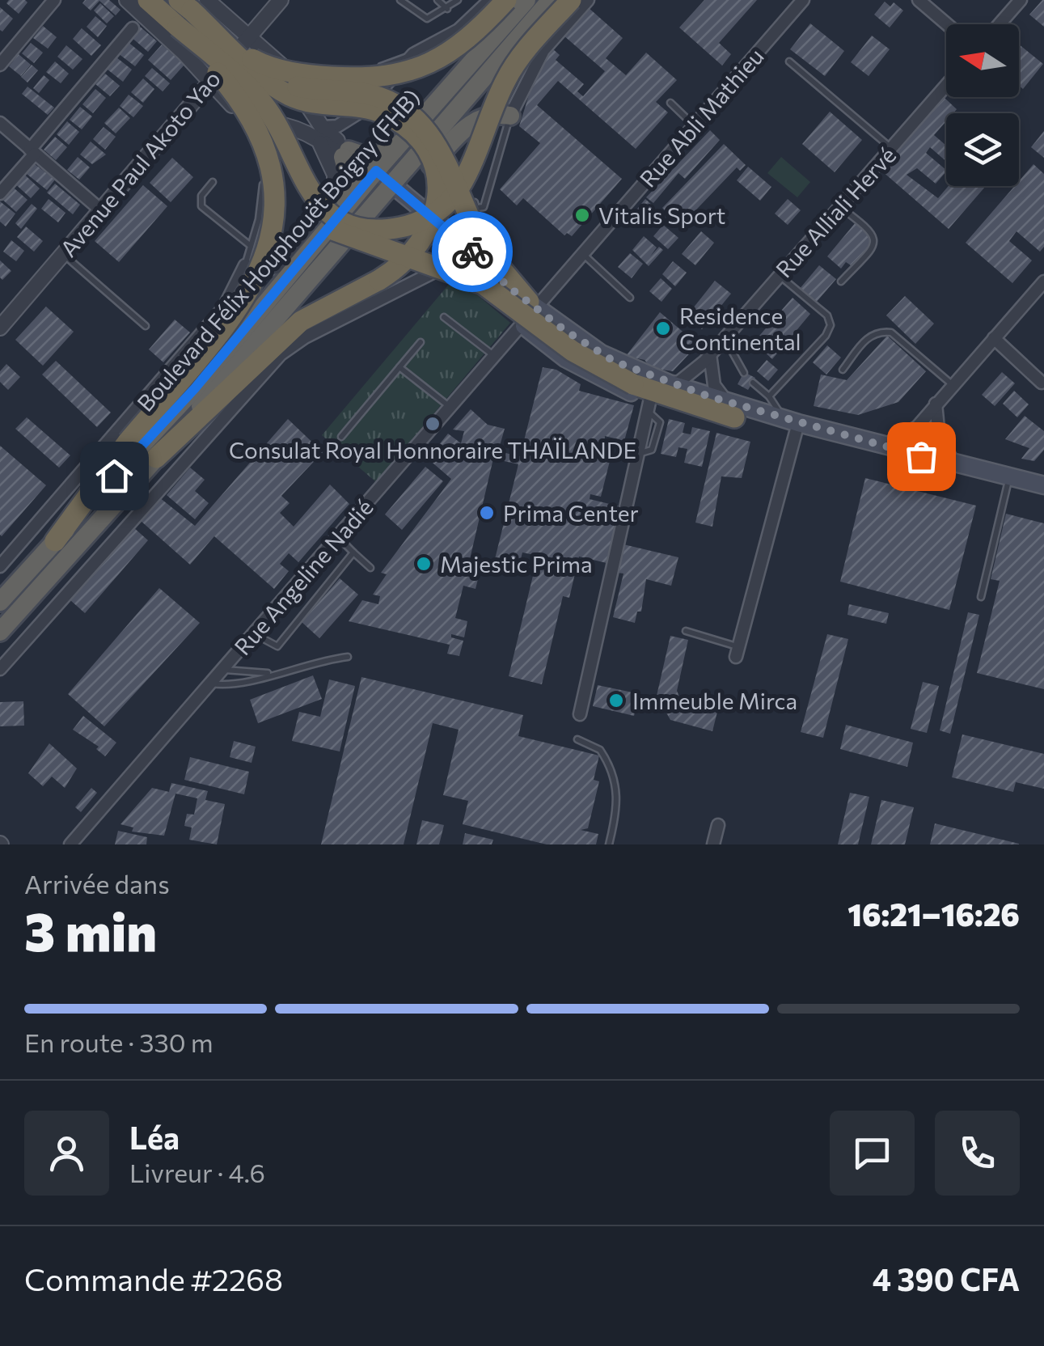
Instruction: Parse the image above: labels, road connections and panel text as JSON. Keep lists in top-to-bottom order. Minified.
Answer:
{"streets":{"highway":["Boulevard Félix Houphouët Boigny (FHB)"],"street":["Rue Abli Mathieu","Avenue Paul Akoto Yao","Rue Alliali Hervé","Rue Angeline Nadié"]},"crossings":[["Rue Abli Mathieu","Rue Angeline Nadié"]],"places":["Vitalis Sport","Residence Continental","Consulat Royal Honnoraire THAÏLANDE","Prima Center","Majestic Prima","Immeuble Mirca"],"north":"left","page":{"heading":["3 min","Arrivée dans","16:21–16:26"],"panel":["Léa","Livreur · 4.6","Commande #2268","4 390 CFA"],"bar":"En route · 330 m"}}
